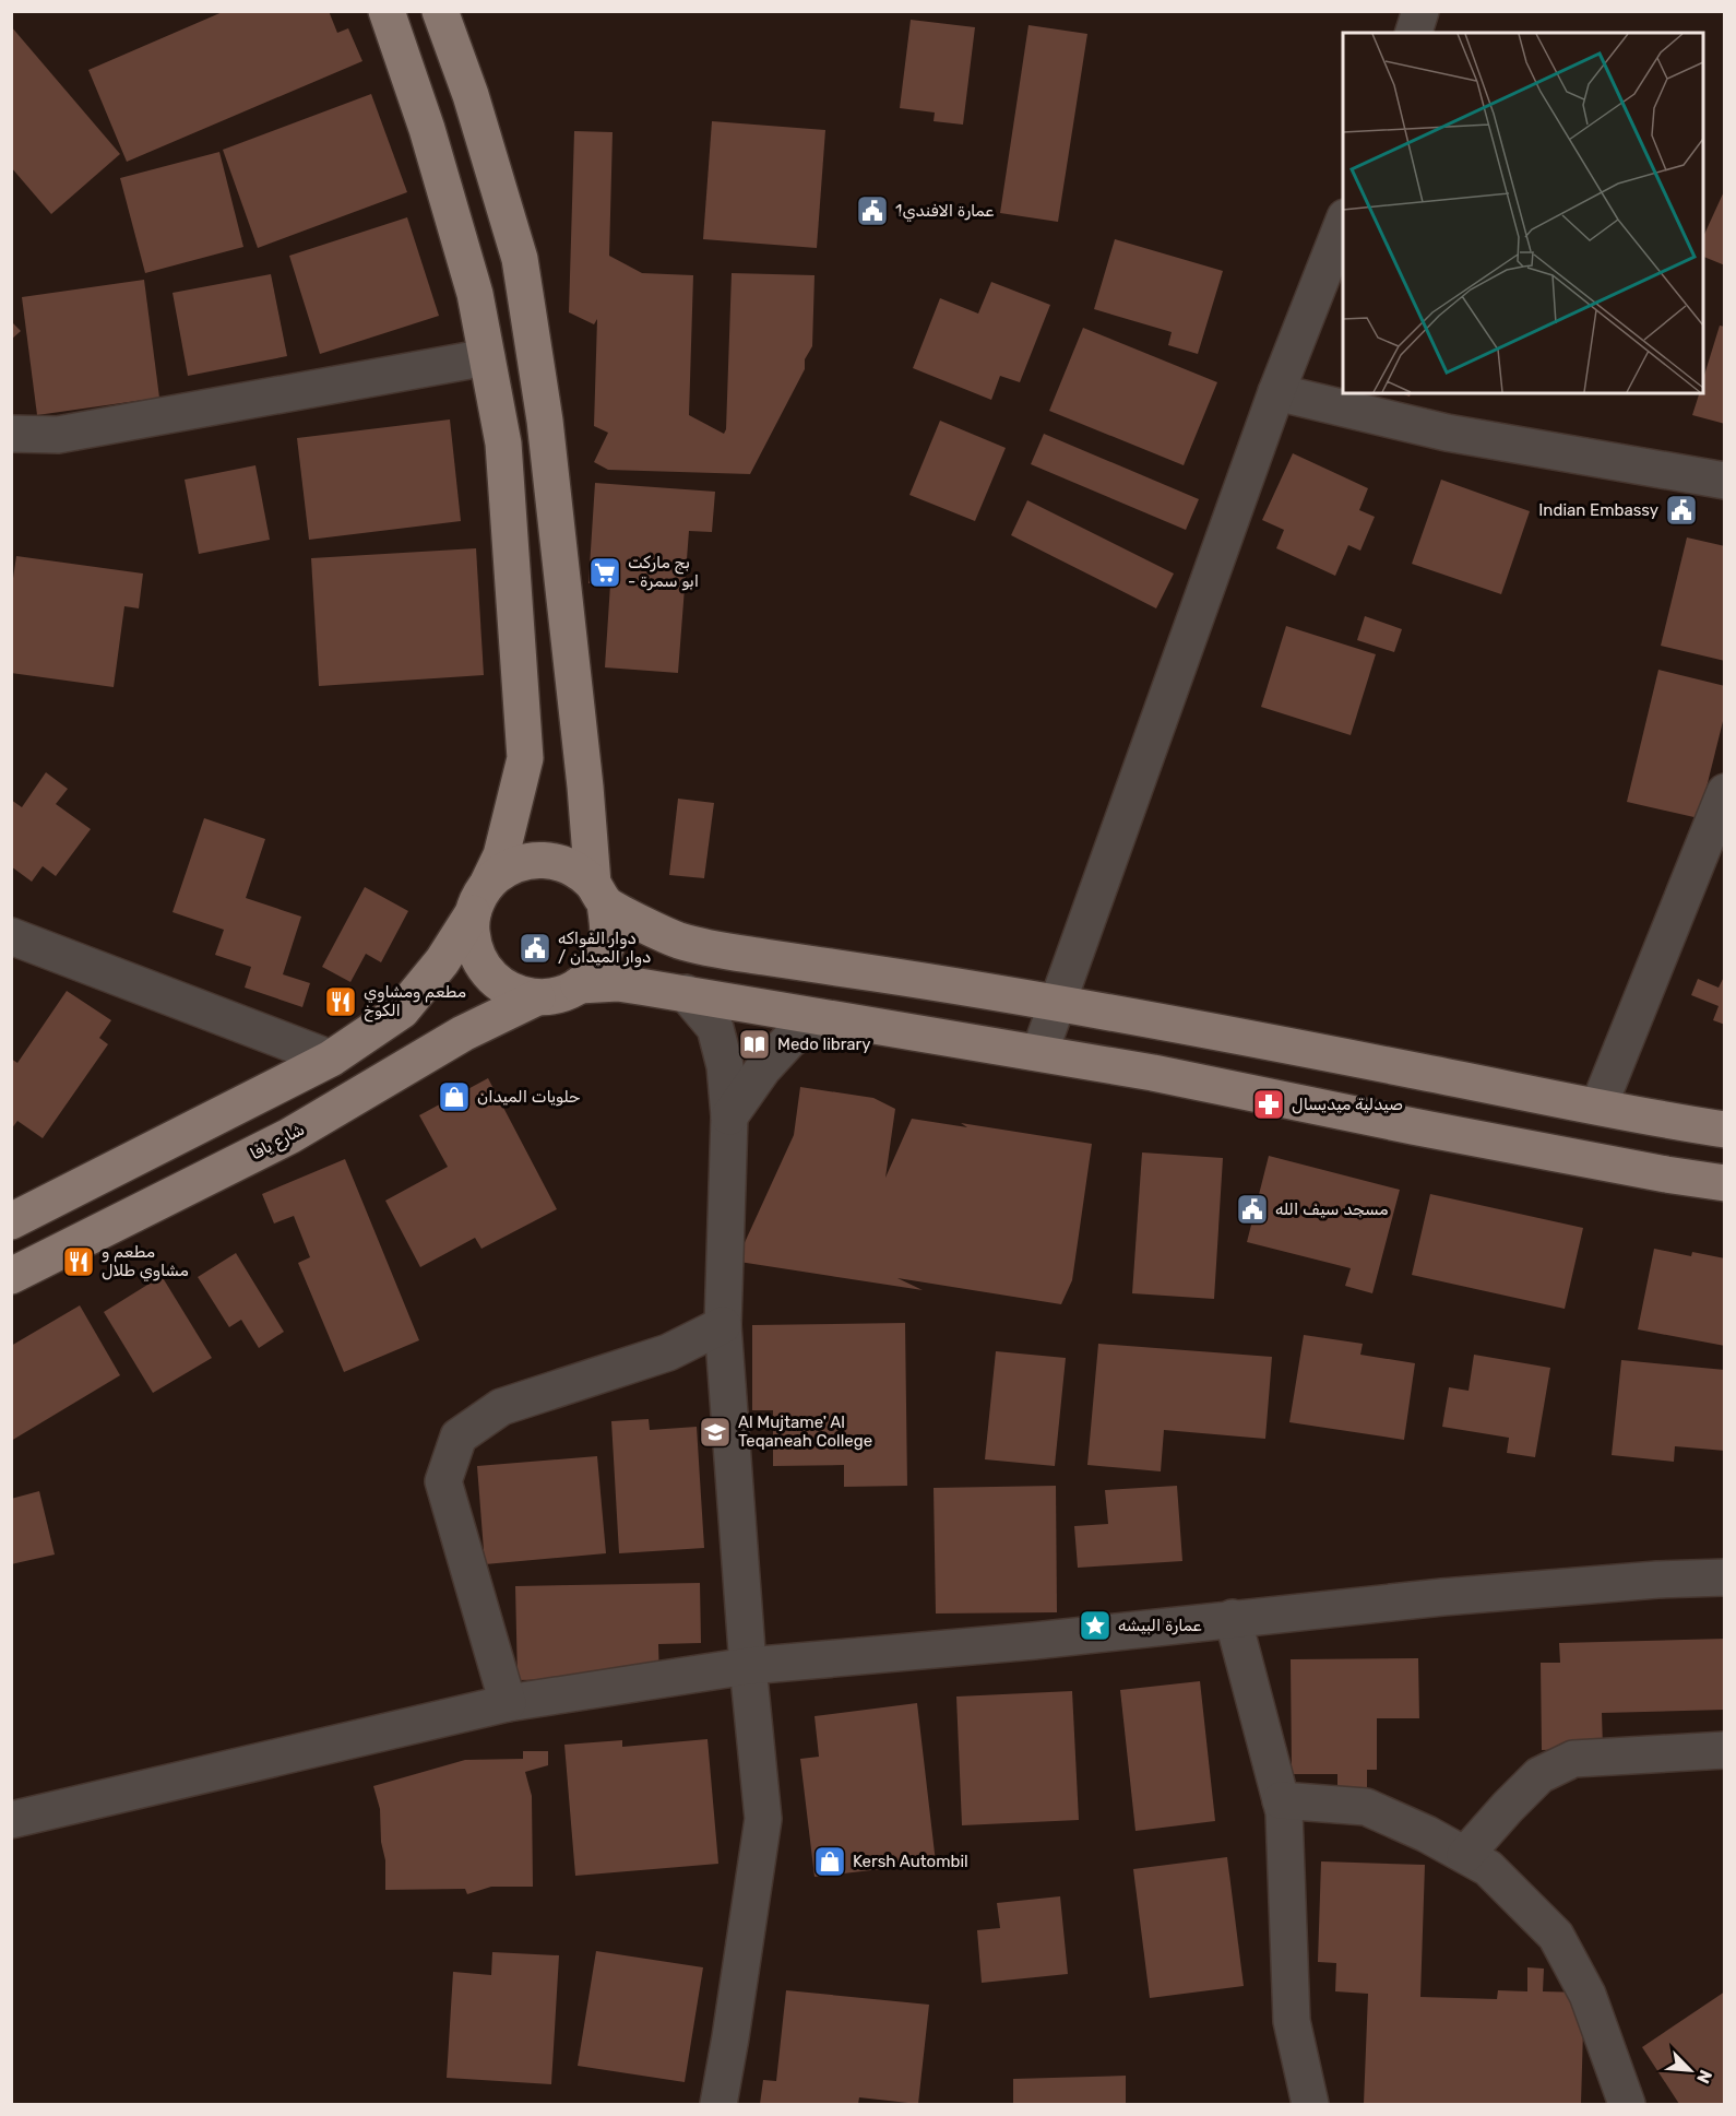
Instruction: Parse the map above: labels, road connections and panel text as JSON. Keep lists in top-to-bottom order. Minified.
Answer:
{"streets":{"main road":["شارع يافا"]},"places":{"public building":["عمارة الافندي1","Indian Embassy","دوار الفواكه / دوار الميدان","مسجد سيف الله"],"supermarket":["بج ماركت - ابو سمرة"],"restaurant":["مطعم ومشاوي الكوخ","مطعم و مشاوي طلال"],"library":["Medo library"],"shop":["حلويات الميدان","Kersh Autombil"],"pharmacy":["صيدلية ميديسال"],"school or university":["Al Mujtame' Al Teqaneah College"],"place":["عمارة البيشه"]},"north":"bottom right"}
